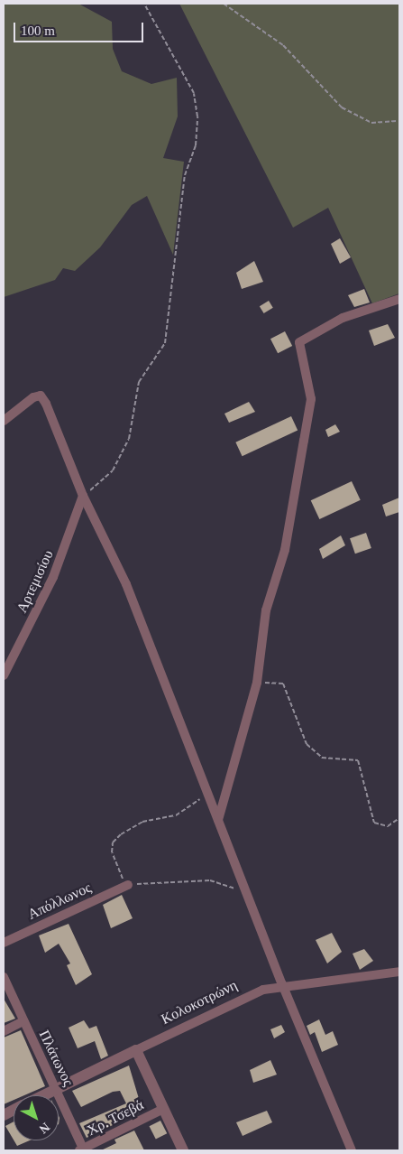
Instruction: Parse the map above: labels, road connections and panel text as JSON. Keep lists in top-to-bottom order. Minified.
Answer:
{"streets":{"street":["Αρτεμισίου","Απόλλωνος","Κολοκοτρώνη","Πλάτωνος","Χρ. Τσεβά"]},"crossings":[["Κολοκοτρώνη","Πλάτωνος"],["Πλάτωνος","Χρ. Τσεβά"]],"scale_bar":"100 m","north":"bottom right"}
